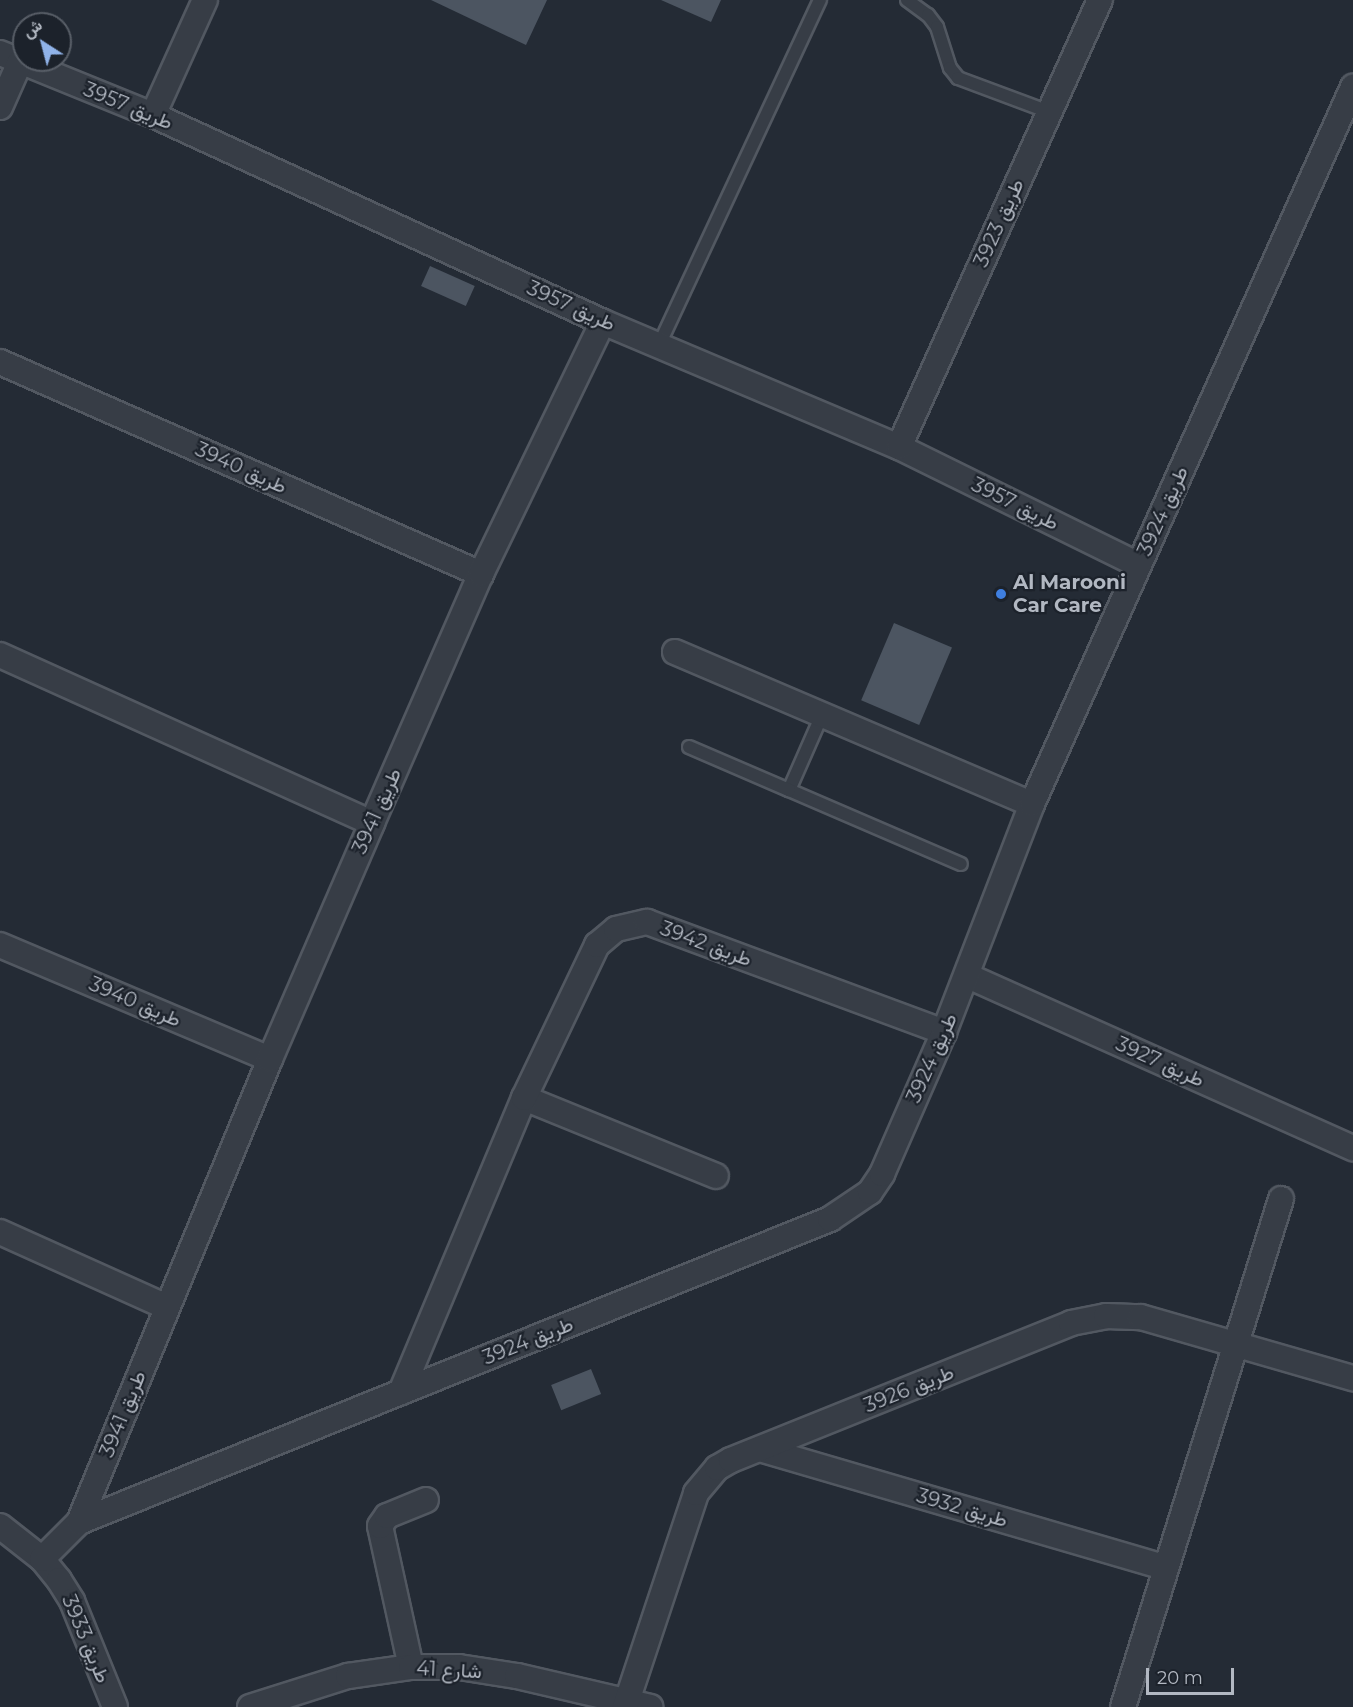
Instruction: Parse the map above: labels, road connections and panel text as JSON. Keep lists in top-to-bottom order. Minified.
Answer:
{"streets":{"street":["طريق 3957","طريق 3923","طريق 3940","طريق 3924","طريق 3941","طريق 3942","طريق 3927","طريق 3926","طريق 3932","طريق 3933","شارع 41"]},"crossings":[["طريق 3957","طريق 3923"],["طريق 3957","طريق 3924"],["طريق 3957","طريق 3941"],["طريق 3940","طريق 3941"],["طريق 3924","طريق 3941"],["طريق 3924","طريق 3942"],["طريق 3924","طريق 3927"],["طريق 3924","طريق 3933"],["طريق 3926","طريق 3932"],["طريق 3926","شارع 41"]],"places":["Al Marooni Car Care"],"scale_bar":"20 m","north":"top left"}
